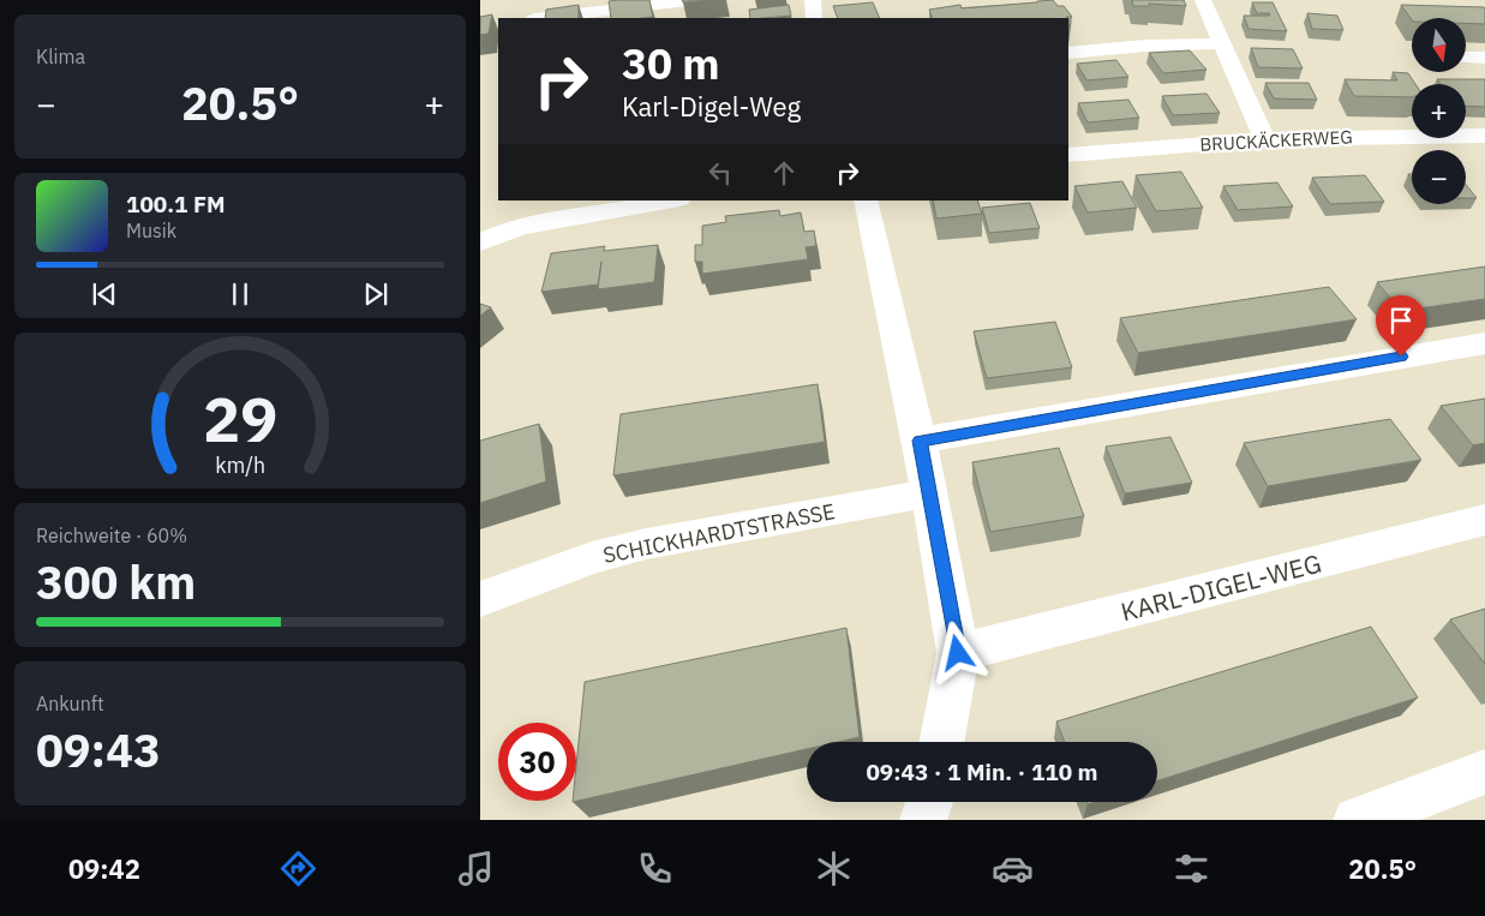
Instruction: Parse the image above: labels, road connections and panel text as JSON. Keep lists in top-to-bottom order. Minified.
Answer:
{"streets":{"street":["BRUCKÄCKERWEG","SCHICKHARDTSTRASSE","KARL-DIGEL-WEG"]},"north":"bottom","page":{"tile":["Klima",["Reichweite · 60%","300 km"],["Ankunft","09:43"]],"map_buttons":["+","−"],"turn":["30 m","Karl-Digel-Weg"],"heat":["−","20.5°","+"],"song":["100.1 FM","Musik"],"limit":"30","trip":"09:43 · 1 Min. · 110 m","tabs":["09:42","20.5°"],"gauge":["29","km/h"]}}
